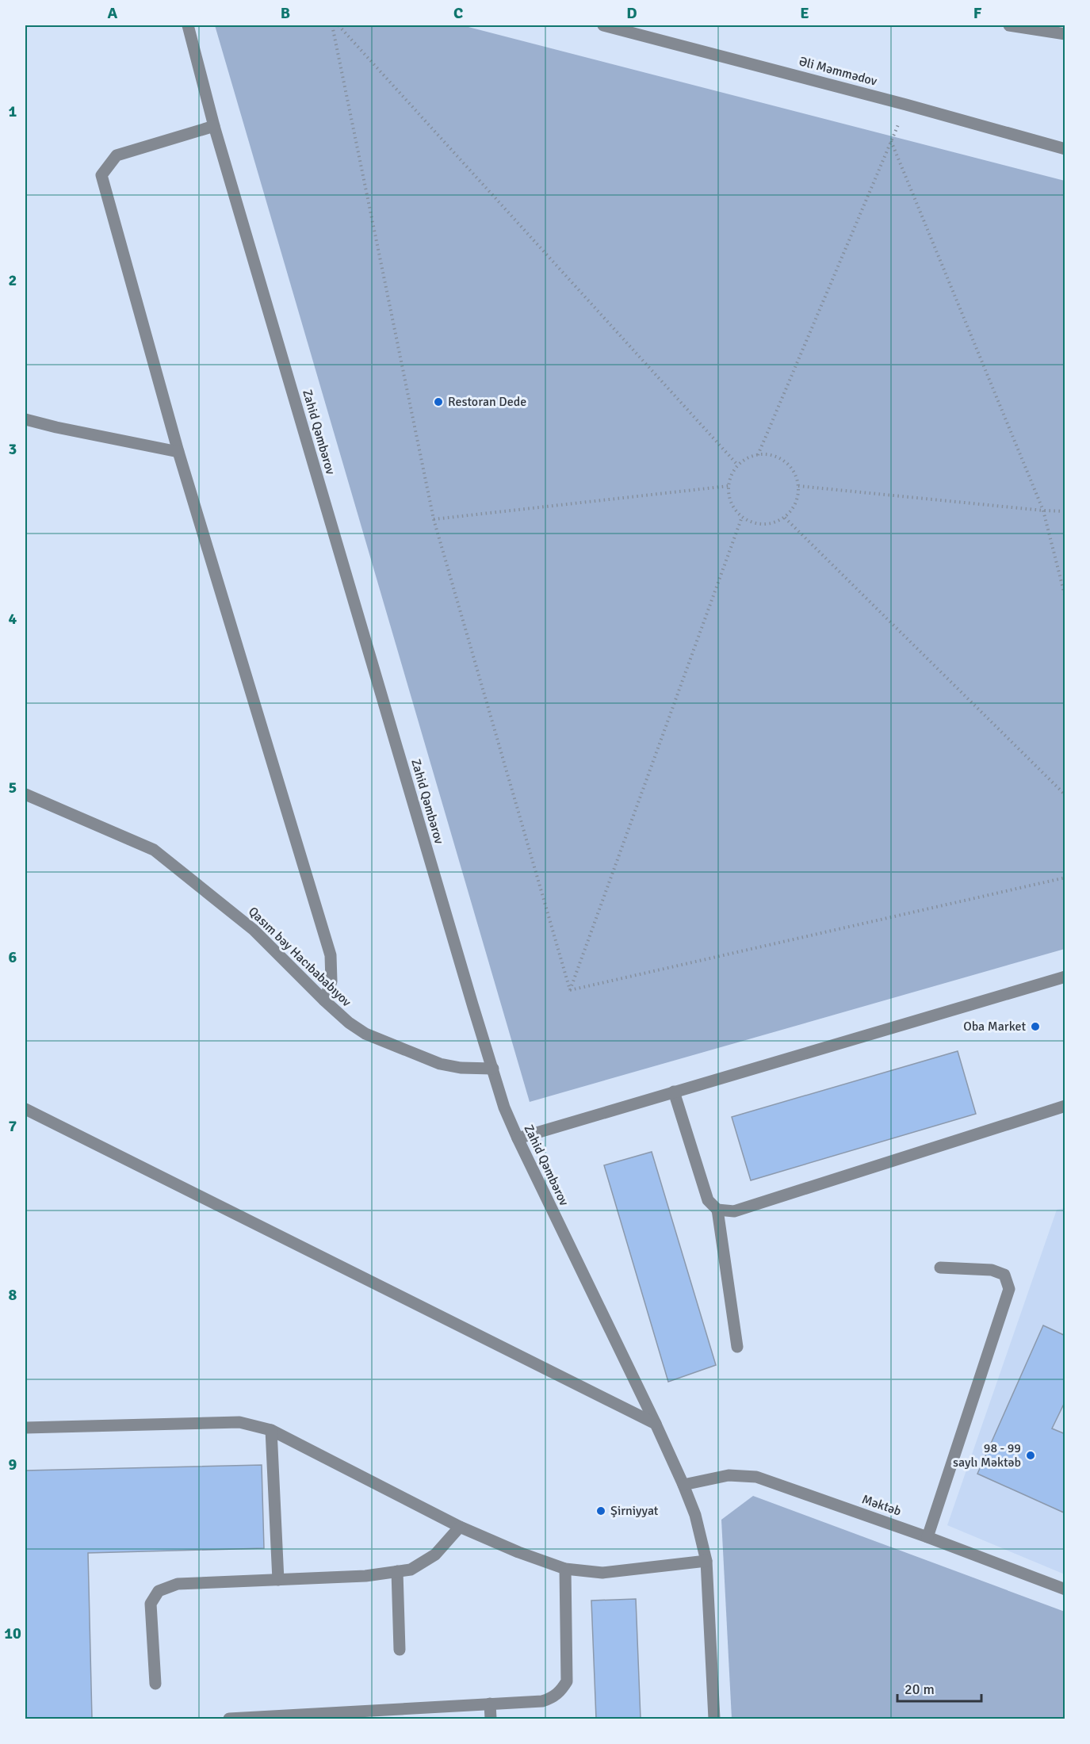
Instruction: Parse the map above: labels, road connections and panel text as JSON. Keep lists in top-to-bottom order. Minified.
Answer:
{"streets":{"street":["Əli Məmmədov","Zahid Qəmbərov","Qasım bəy Hacıbababıyov","Məktəb"]},"crossings":[["Zahid Qəmbərov","Qasım bəy Hacıbababıyov"],["Zahid Qəmbərov","Məktəb"]],"places":["Restoran Dede","Oba Market","98 - 99 saylı Məktəb","Şirniyyat"],"scale_bar":"20 m","grid":{"columns":["A","B","C","D","E","F"],"rows":["1","2","3","4","5","6","7","8","9","10"]}}
